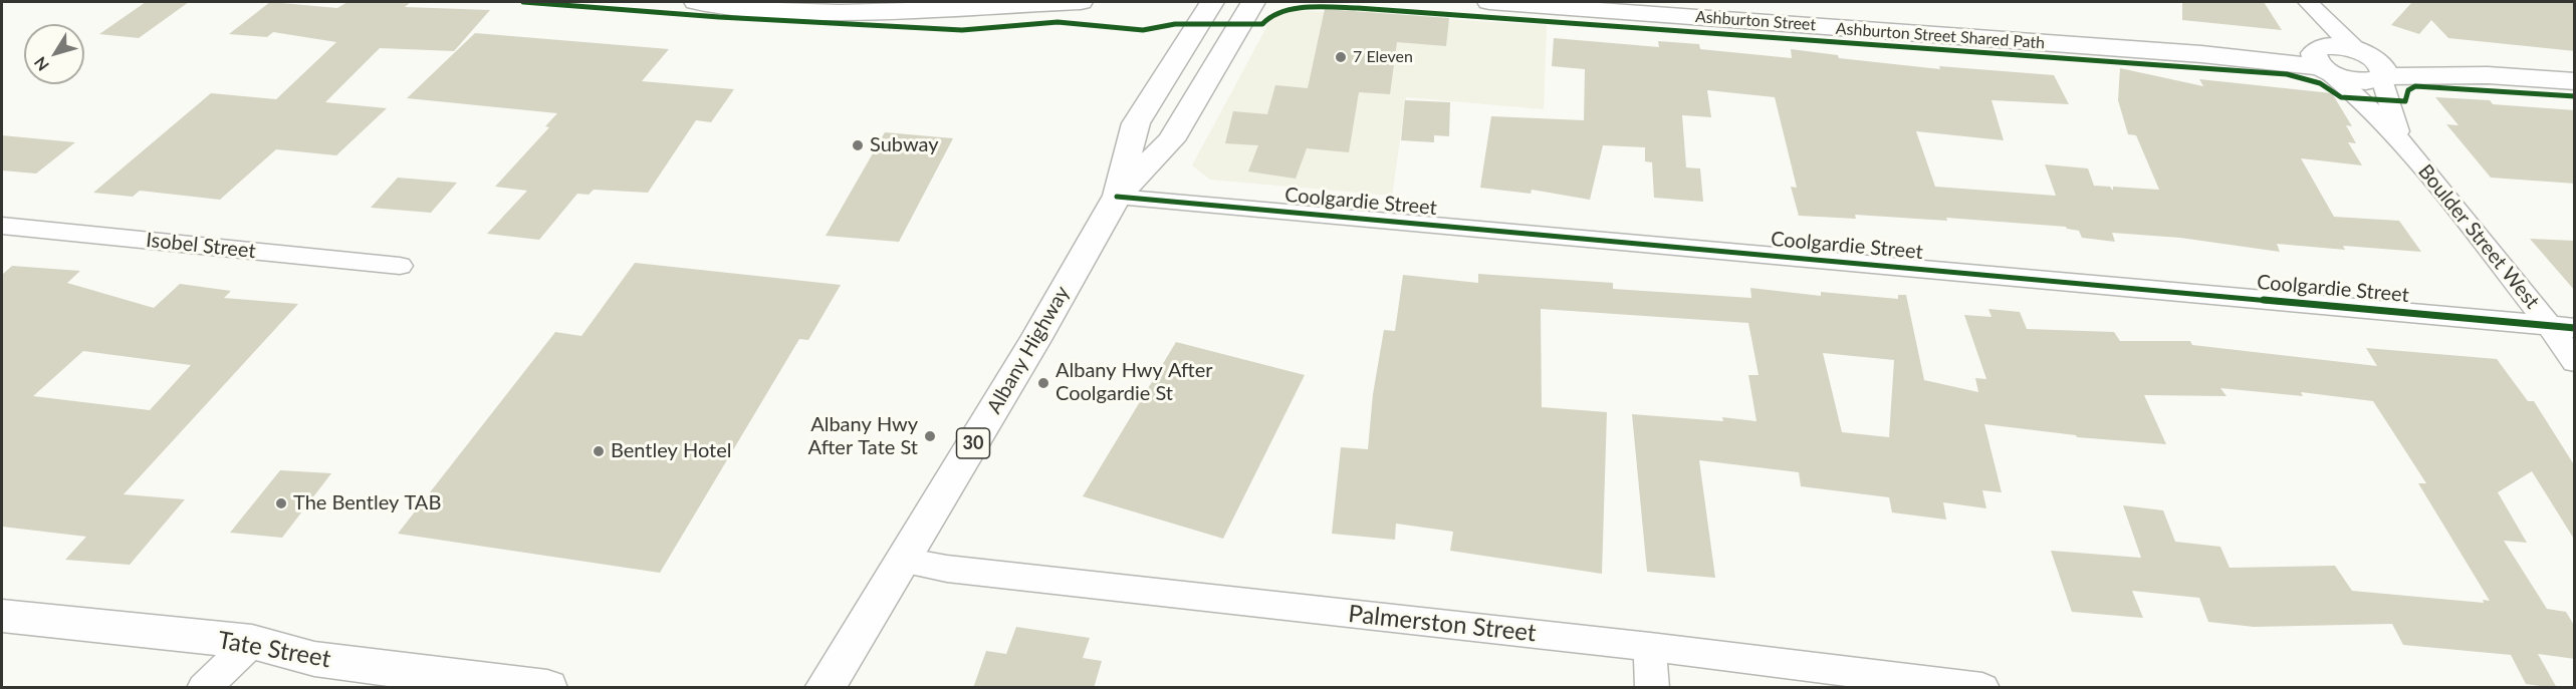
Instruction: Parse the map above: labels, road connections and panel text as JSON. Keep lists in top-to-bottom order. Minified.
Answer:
{"streets":{"main road":["Ashburton Street","Albany Highway","30","Tate Street"],"street":["Coolgardie Street","Boulder Street West","Isobel Street","Palmerston Street"],"cycle path":["Ashburton Street Shared Path"]},"crossings":[["Ashburton Street","Boulder Street West"],["Coolgardie Street","Boulder Street West"],["Coolgardie Street","Albany Highway"],["Albany Highway","Palmerston Street"]],"places":["7 Eleven","Subway","Albany Hwy After Coolgardie St","Albany Hwy After Tate St","Bentley Hotel","The Bentley TAB"],"north":"bottom left"}
